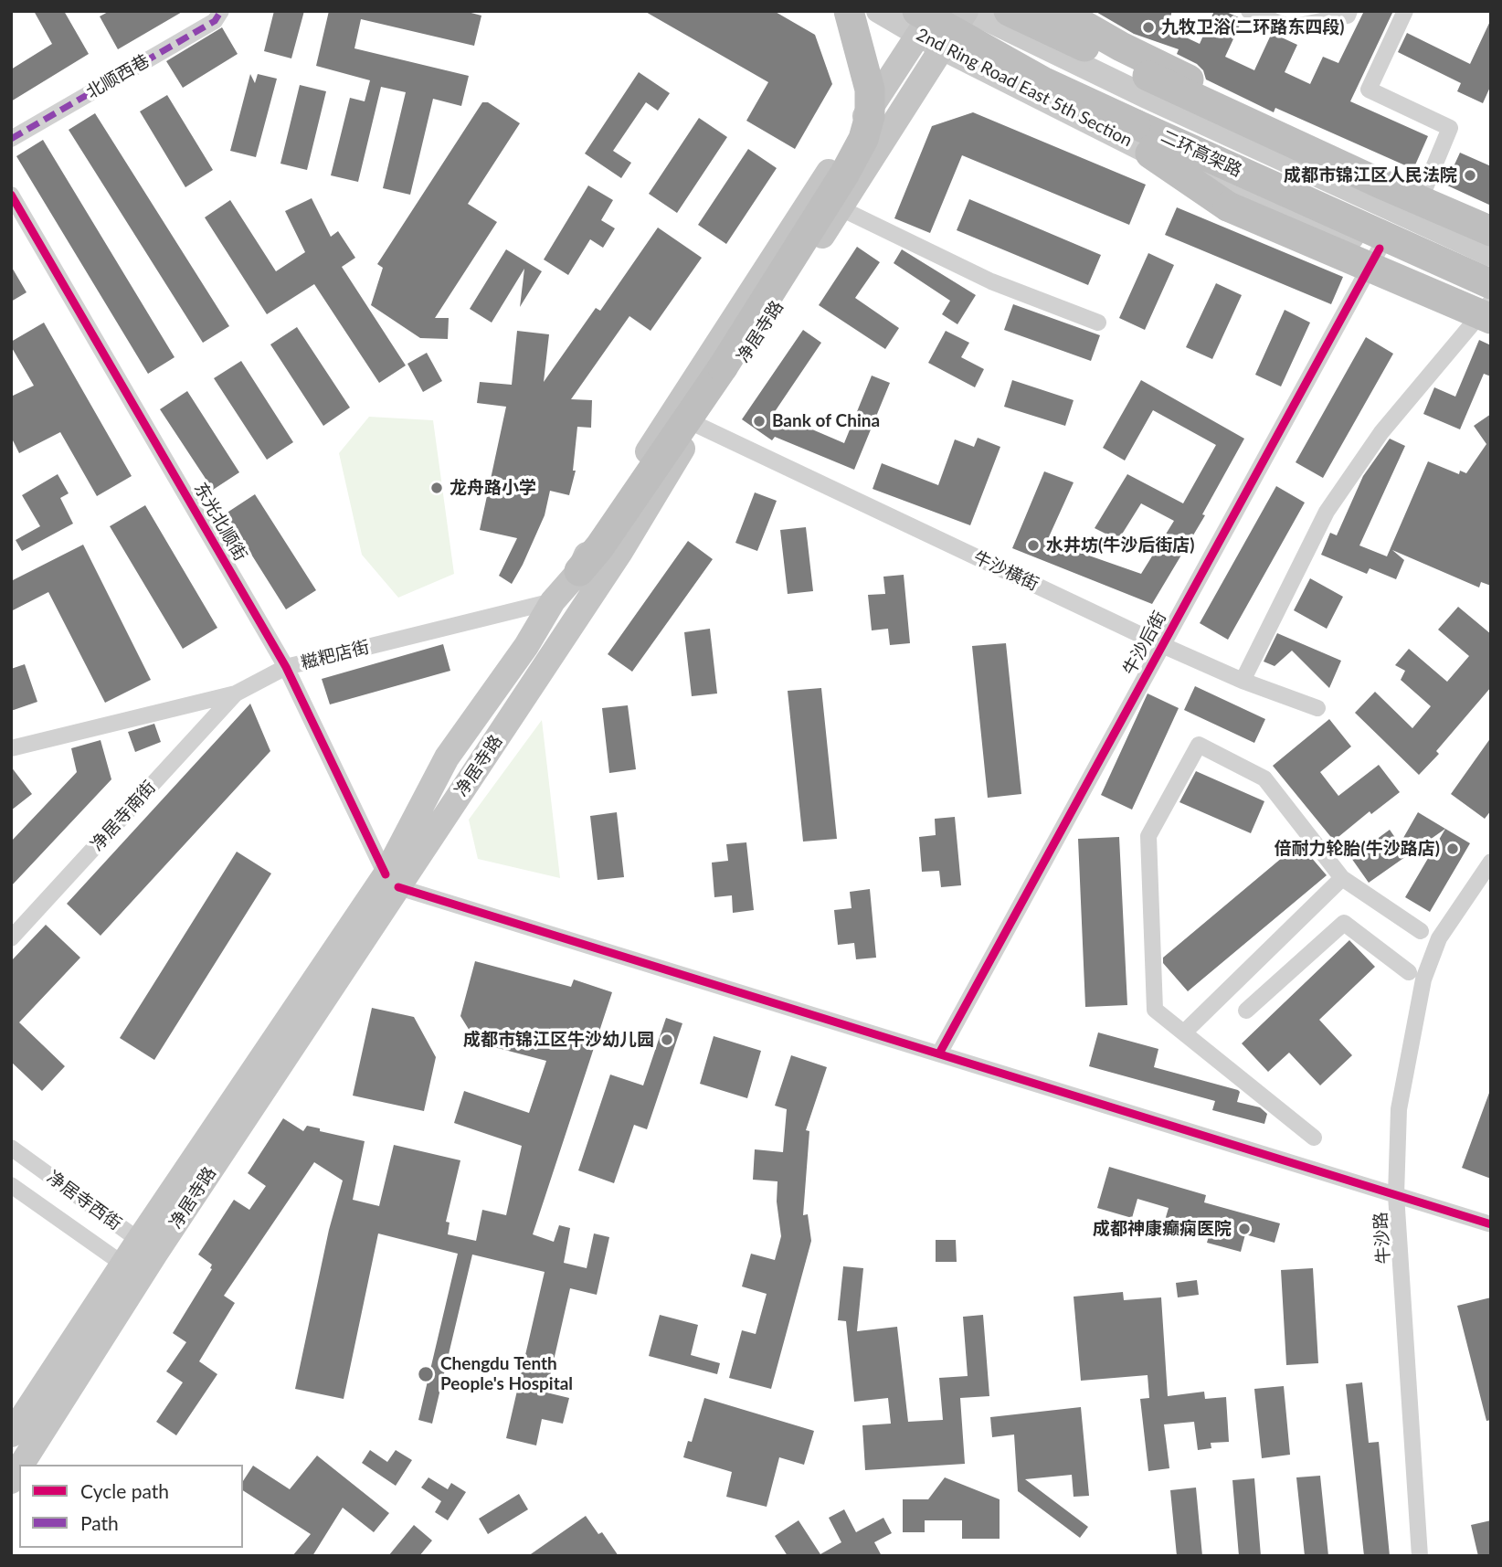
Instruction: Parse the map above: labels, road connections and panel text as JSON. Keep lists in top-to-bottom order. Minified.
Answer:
{"streets":{"highway":["二环高架路"],"main road":["2nd Ring Road East 5th Section","净居寺路"],"street":["北顺西巷","东光北顺街","牛沙横街","牛沙后街","糍粑店街","净居寺南街","净居寺西街","牛沙路"]},"crossings":[["2nd Ring Road East 5th Section","二环高架路"],["2nd Ring Road East 5th Section","净居寺路"],["2nd Ring Road East 5th Section","牛沙后街"],["二环高架路","净居寺路"],["净居寺路","东光北顺街"],["净居寺路","牛沙横街"],["净居寺路","糍粑店街"],["净居寺路","净居寺西街"],["东光北顺街","糍粑店街"],["牛沙横街","牛沙后街"],["糍粑店街","净居寺南街"]],"places":["九牧卫浴(二环路东四段)","成都市锦江区人民法院","Bank of China","龙舟路小学","水井坊(牛沙后街店)","倍耐力轮胎(牛沙路店)","成都市锦江区牛沙幼儿园","成都神康癫痫医院","Chengdu Tenth People's Hospital"],"legend":["Cycle path","Path"]}
